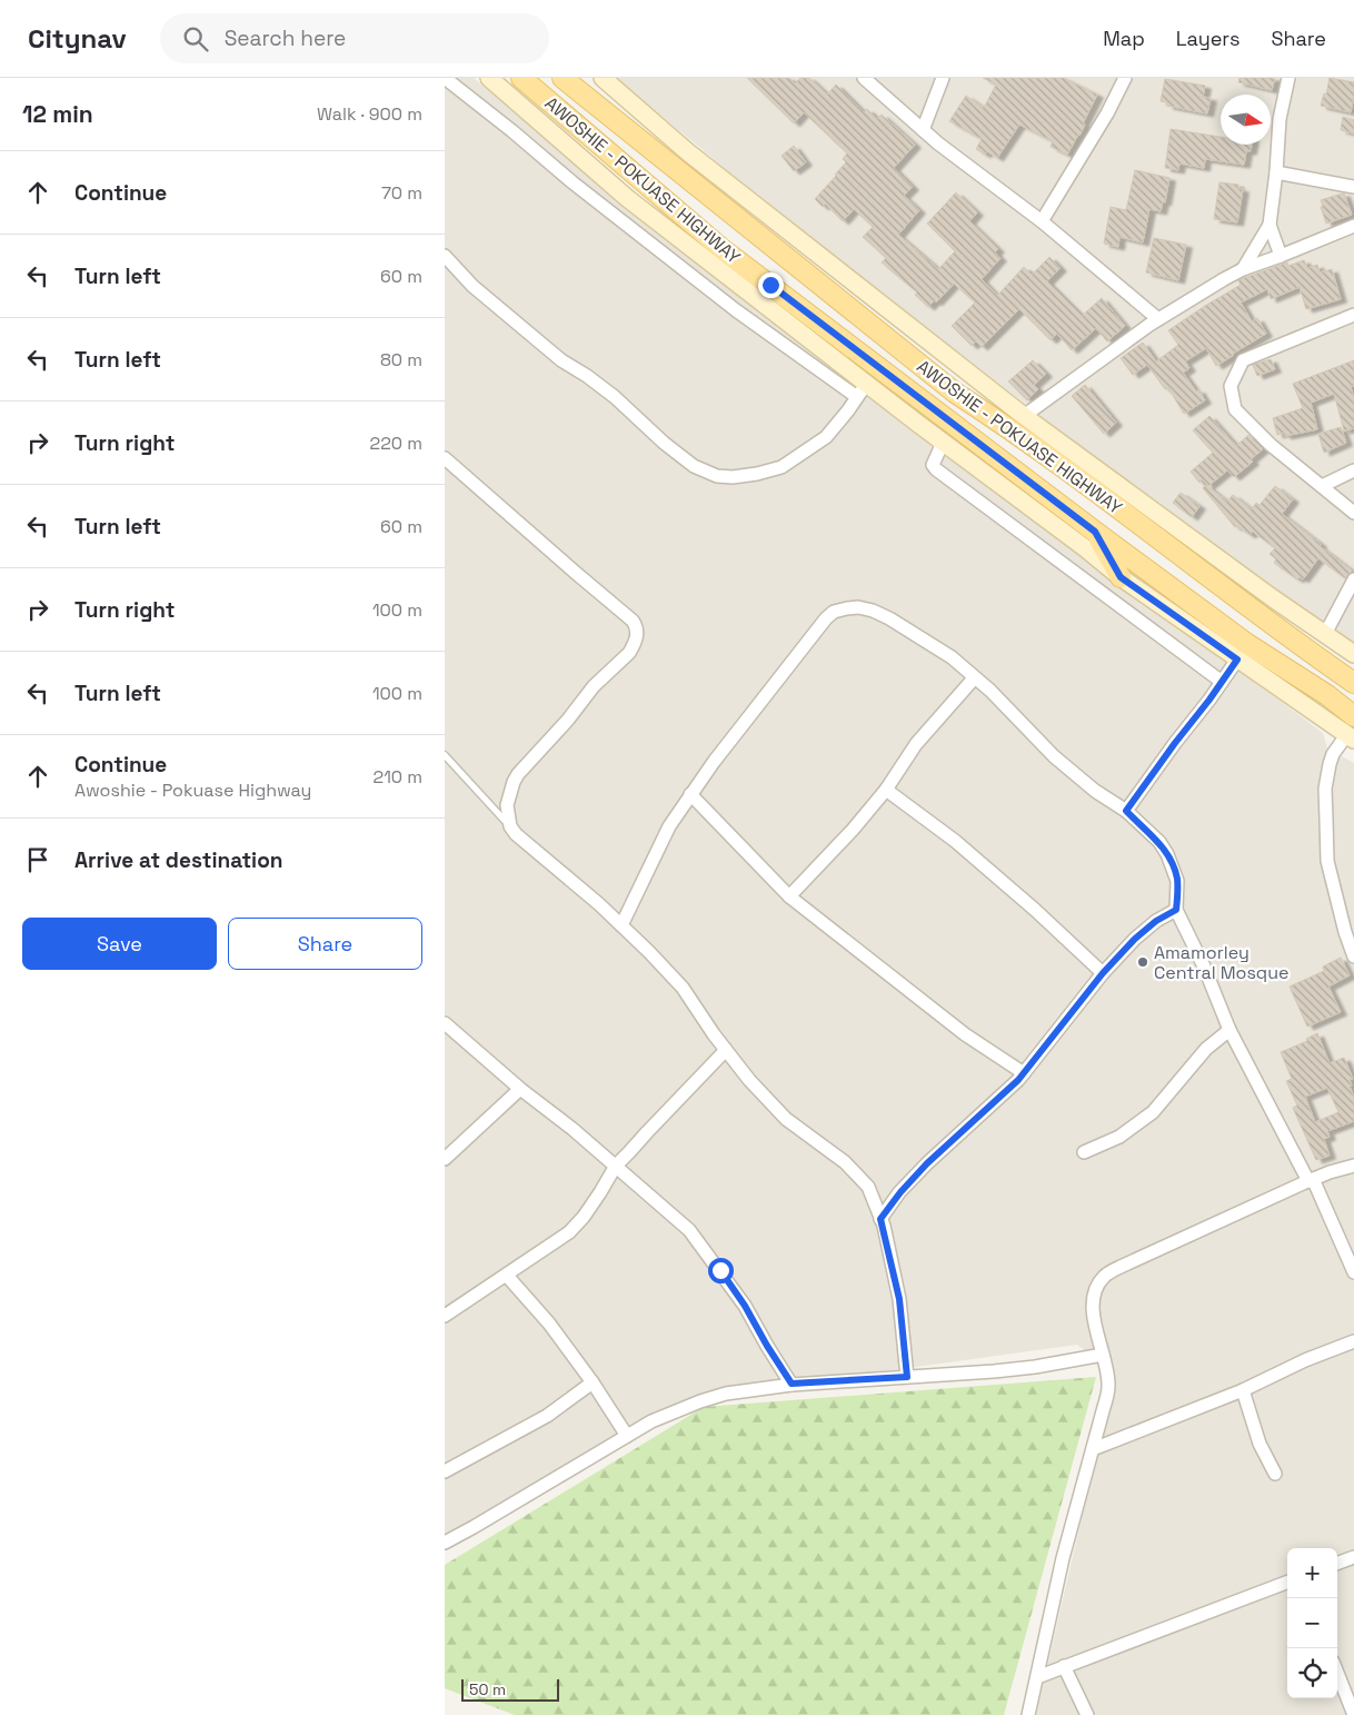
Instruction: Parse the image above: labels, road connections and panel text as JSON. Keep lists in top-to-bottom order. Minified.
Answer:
{"streets":{"main road":["AWOSHIE - POKUASE HIGHWAY"]},"places":["Amamorley Central Mosque"],"scale_bar":"50 m","north":"right","page":{"header":"Citynav","search":"Search here","nav":["Map","Layers","Share"],"heading":["12 min","Walk · 900 m"],"list":[["Continue","70 m"],["Turn left","60 m"],["Turn left","80 m"],["Turn right","220 m"],["Turn left","60 m"],["Turn right","100 m"],["Turn left","100 m"],["Continue","Awoshie - Pokuase Highway","210 m"],"Arrive at destination"],"buttons":["Save","Share"],"map_buttons":["+","−"],"scale":"50 m"}}
